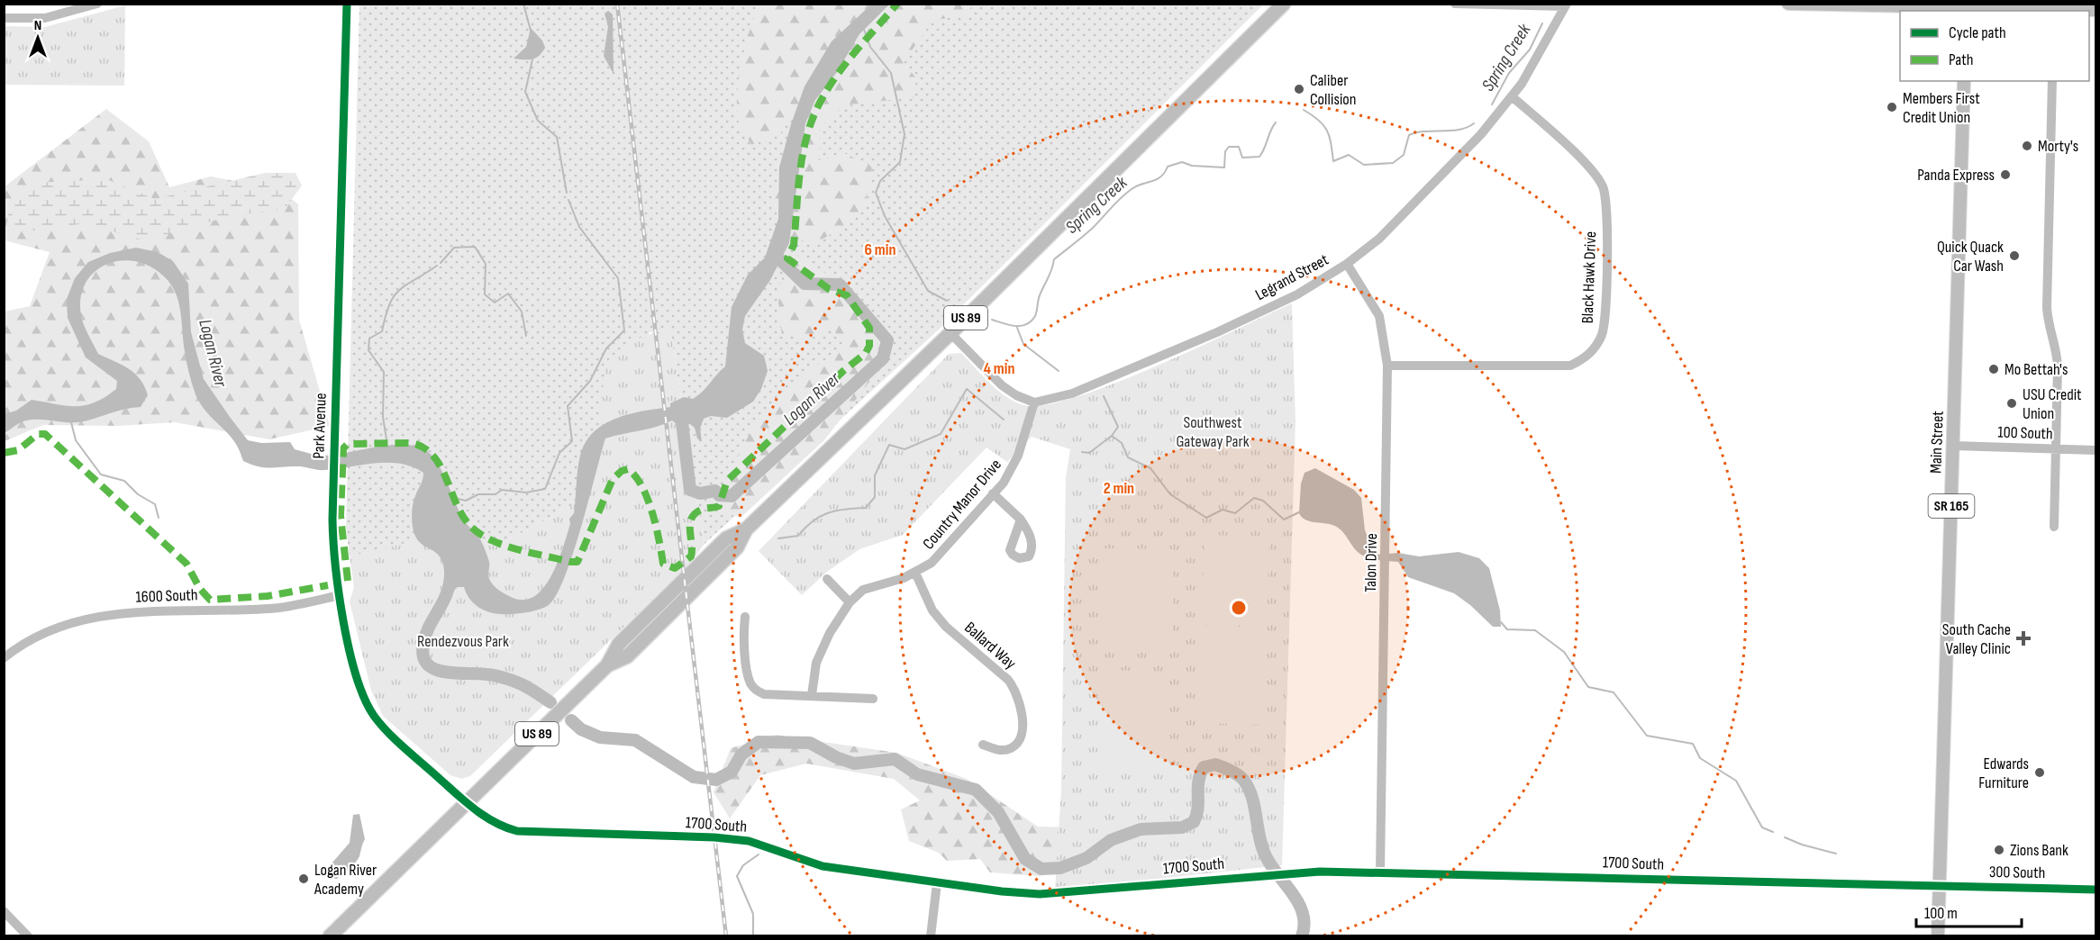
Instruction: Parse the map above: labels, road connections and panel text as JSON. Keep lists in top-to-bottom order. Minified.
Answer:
{"streets":{"highway":["US 89"],"main road":["Main Street","SR 165"],"street":["Legrand Street","Black Hawk Drive","Park Avenue","100 South","Country Manor Drive","Talon Drive","1600 South","Ballard Way","1700 South","300 South"]},"crossings":[["Legrand Street","Black Hawk Drive"],["Legrand Street","Country Manor Drive"],["Legrand Street","Talon Drive"],["Black Hawk Drive","Talon Drive"],["US 89","Park Avenue"],["US 89","1700 South"],["Park Avenue","1600 South"],["Park Avenue","1700 South"],["100 South","Main Street"],["Main Street","1700 South"],["Main Street","300 South"],["Country Manor Drive","Ballard Way"],["Talon Drive","1700 South"],["1700 South","300 South"]],"water":["Spring Creek","Logan River"],"parks":["Southwest Gateway Park","Rendezvous Park"],"places":{"other":["Caliber Collision","Members First Credit Union","Morty's","Panda Express","Quick Quack Car Wash","Mo Bettah's","USU Credit Union","Edwards Furniture","Zions Bank","Logan River Academy"],"health":["South Cache Valley Clinic"]},"legend":["Cycle path","Path"],"scale_bar":"100 m","north":"top","rings":["6 min","4 min","2 min"]}
